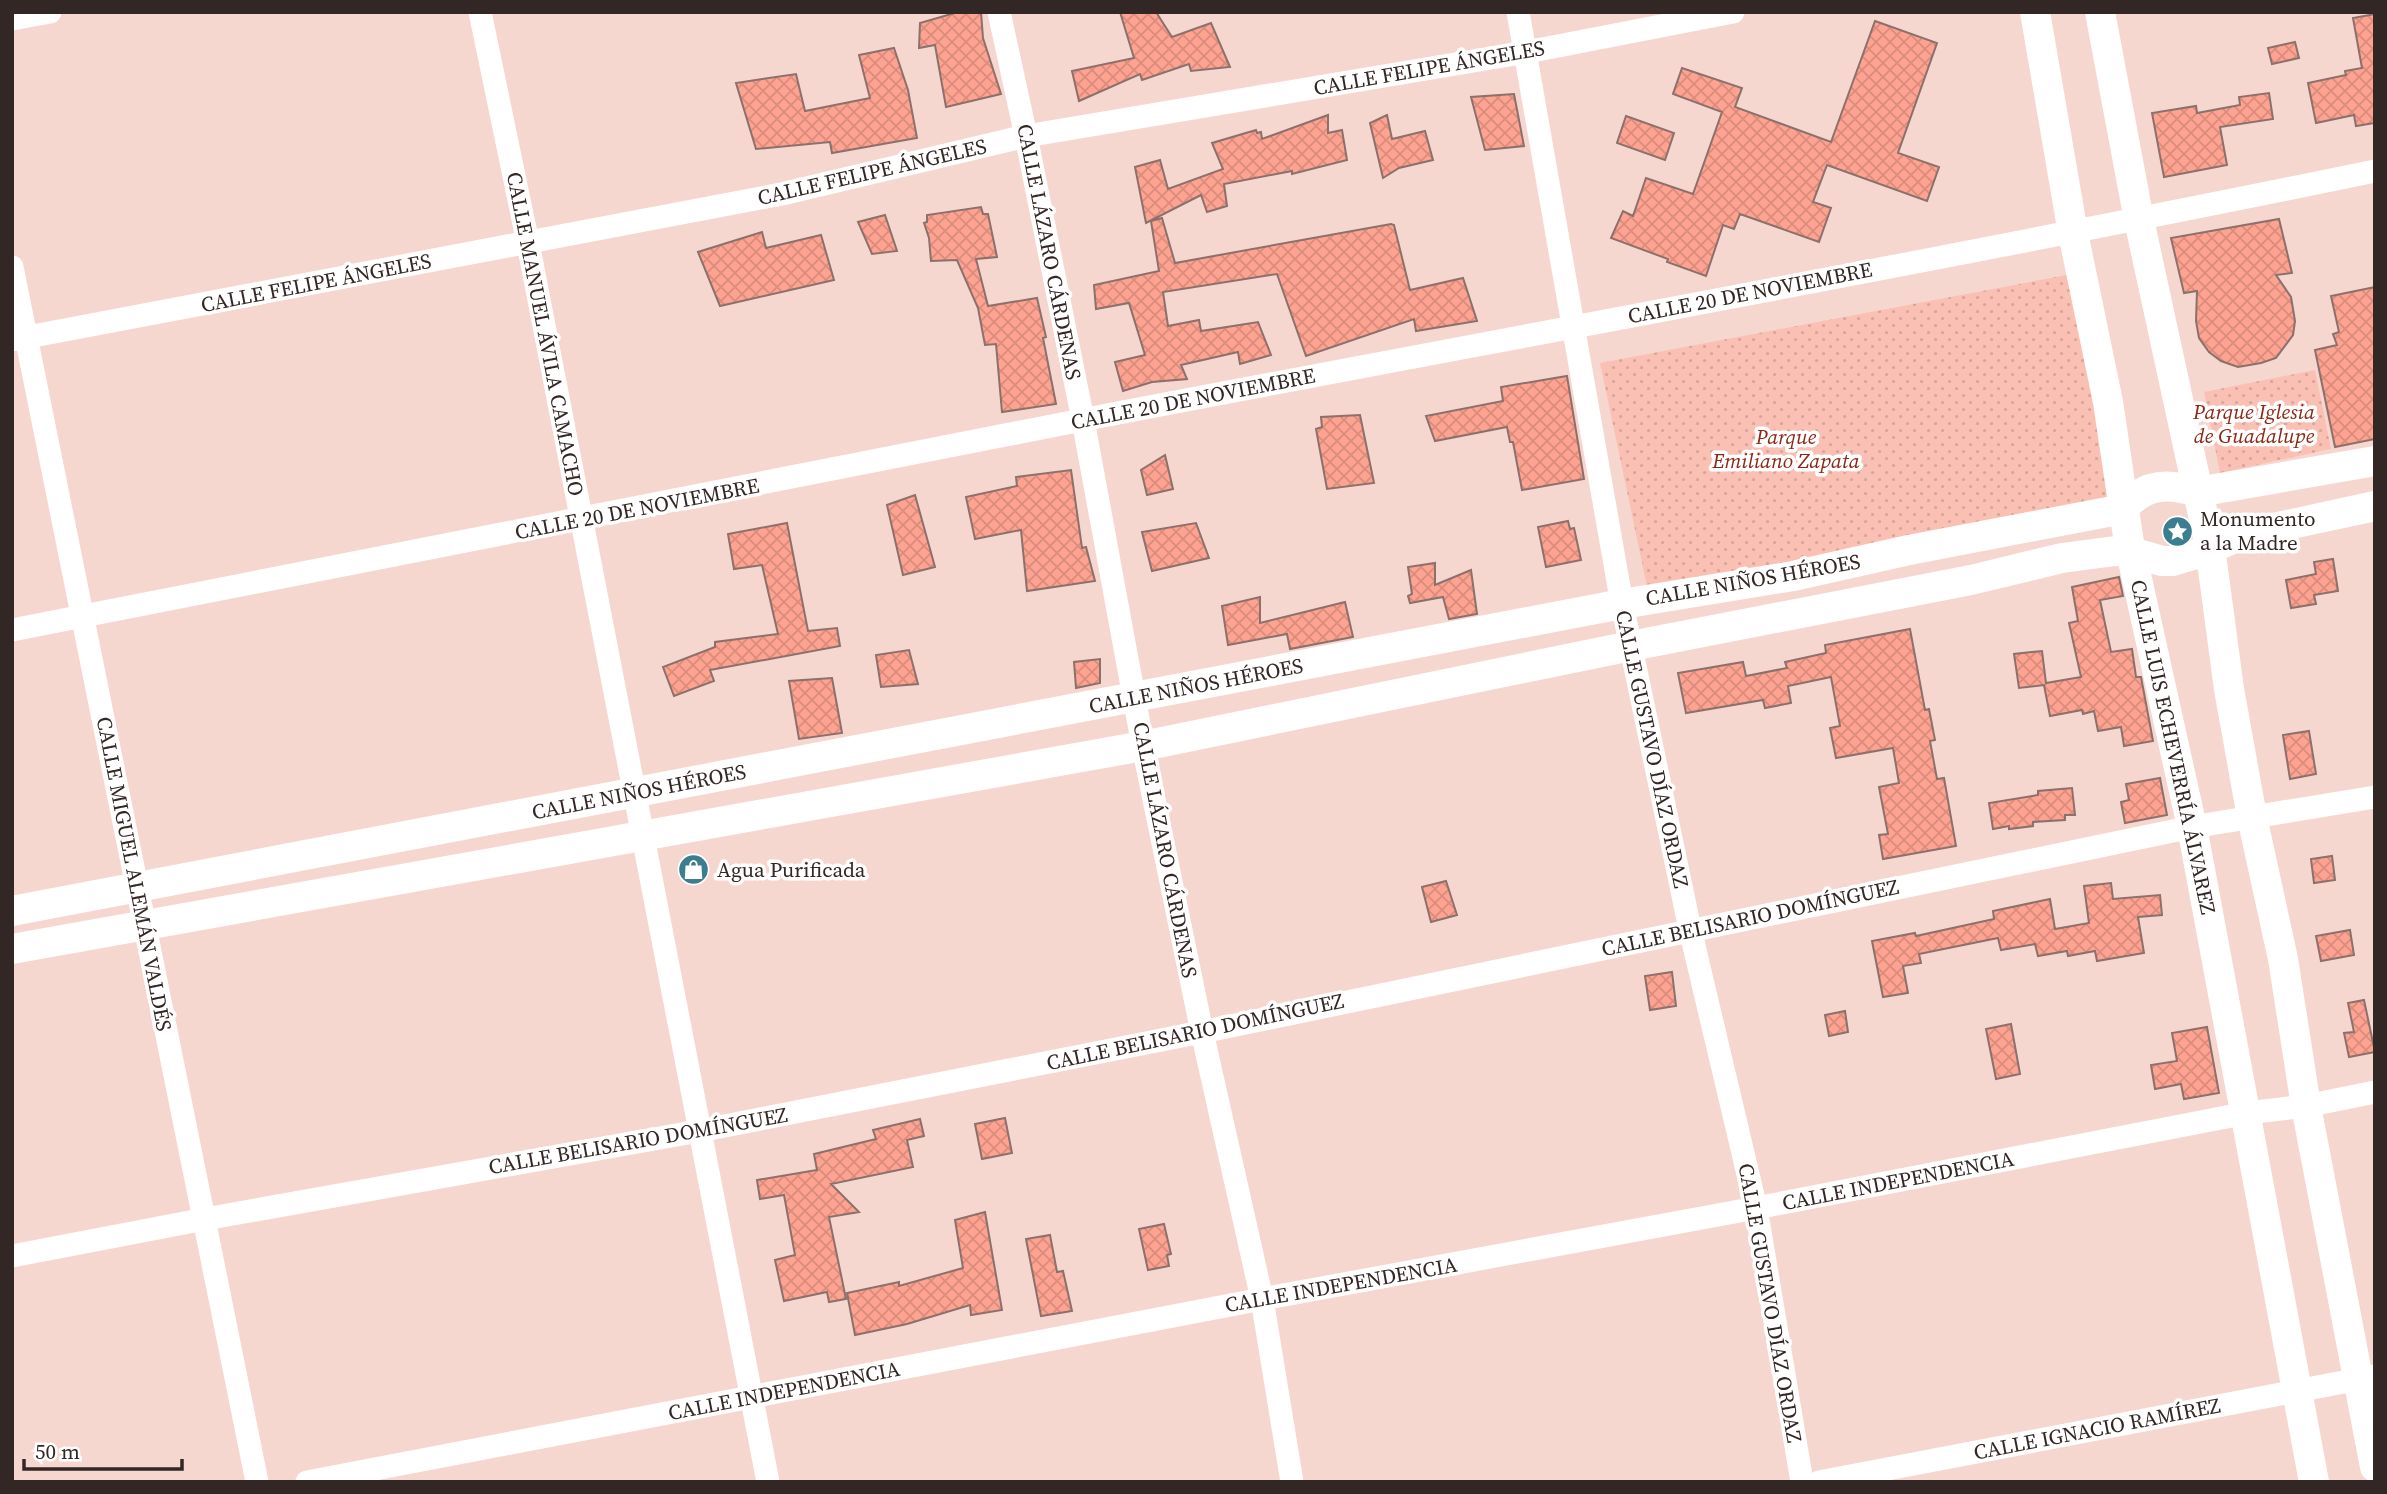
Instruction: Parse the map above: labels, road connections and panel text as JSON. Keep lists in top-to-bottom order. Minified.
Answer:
{"streets":{"street":["CALLE FELIPE ÁNGELES","CALLE LÁZARO CÁRDENAS","CALLE 20 DE NOVIEMBRE","CALLE MANUEL ÁVILA CAMACHO","CALLE NIÑOS HÉROES","CALLE LUIS ECHEVERRÍA ÁLVAREZ","CALLE GUSTAVO DÍAZ ORDAZ","CALLE MIGUEL ALEMÁN VALDÉS","CALLE BELISARIO DOMÍNGUEZ","CALLE INDEPENDENCIA","CALLE IGNACIO RAMÍREZ"]},"crossings":[["CALLE FELIPE ÁNGELES","CALLE LÁZARO CÁRDENAS"],["CALLE FELIPE ÁNGELES","CALLE MANUEL ÁVILA CAMACHO"],["CALLE FELIPE ÁNGELES","CALLE GUSTAVO DÍAZ ORDAZ"],["CALLE FELIPE ÁNGELES","CALLE MIGUEL ALEMÁN VALDÉS"],["CALLE LÁZARO CÁRDENAS","CALLE 20 DE NOVIEMBRE"],["CALLE LÁZARO CÁRDENAS","CALLE NIÑOS HÉROES"],["CALLE LÁZARO CÁRDENAS","CALLE BELISARIO DOMÍNGUEZ"],["CALLE LÁZARO CÁRDENAS","CALLE INDEPENDENCIA"],["CALLE 20 DE NOVIEMBRE","CALLE MANUEL ÁVILA CAMACHO"],["CALLE 20 DE NOVIEMBRE","CALLE LUIS ECHEVERRÍA ÁLVAREZ"],["CALLE 20 DE NOVIEMBRE","CALLE GUSTAVO DÍAZ ORDAZ"],["CALLE 20 DE NOVIEMBRE","CALLE MIGUEL ALEMÁN VALDÉS"],["CALLE MANUEL ÁVILA CAMACHO","CALLE NIÑOS HÉROES"],["CALLE MANUEL ÁVILA CAMACHO","CALLE BELISARIO DOMÍNGUEZ"],["CALLE MANUEL ÁVILA CAMACHO","CALLE INDEPENDENCIA"],["CALLE NIÑOS HÉROES","CALLE LUIS ECHEVERRÍA ÁLVAREZ"],["CALLE NIÑOS HÉROES","CALLE GUSTAVO DÍAZ ORDAZ"],["CALLE NIÑOS HÉROES","CALLE MIGUEL ALEMÁN VALDÉS"],["CALLE LUIS ECHEVERRÍA ÁLVAREZ","CALLE BELISARIO DOMÍNGUEZ"],["CALLE LUIS ECHEVERRÍA ÁLVAREZ","CALLE INDEPENDENCIA"],["CALLE LUIS ECHEVERRÍA ÁLVAREZ","CALLE IGNACIO RAMÍREZ"],["CALLE GUSTAVO DÍAZ ORDAZ","CALLE BELISARIO DOMÍNGUEZ"],["CALLE GUSTAVO DÍAZ ORDAZ","CALLE INDEPENDENCIA"],["CALLE MIGUEL ALEMÁN VALDÉS","CALLE BELISARIO DOMÍNGUEZ"]],"parks":["Parque Iglesia de Guadalupe","Parque Emiliano Zapata"],"places":{"place":["Monumento a la Madre"],"shop":["Agua Purificada"]},"scale_bar":"50 m"}
